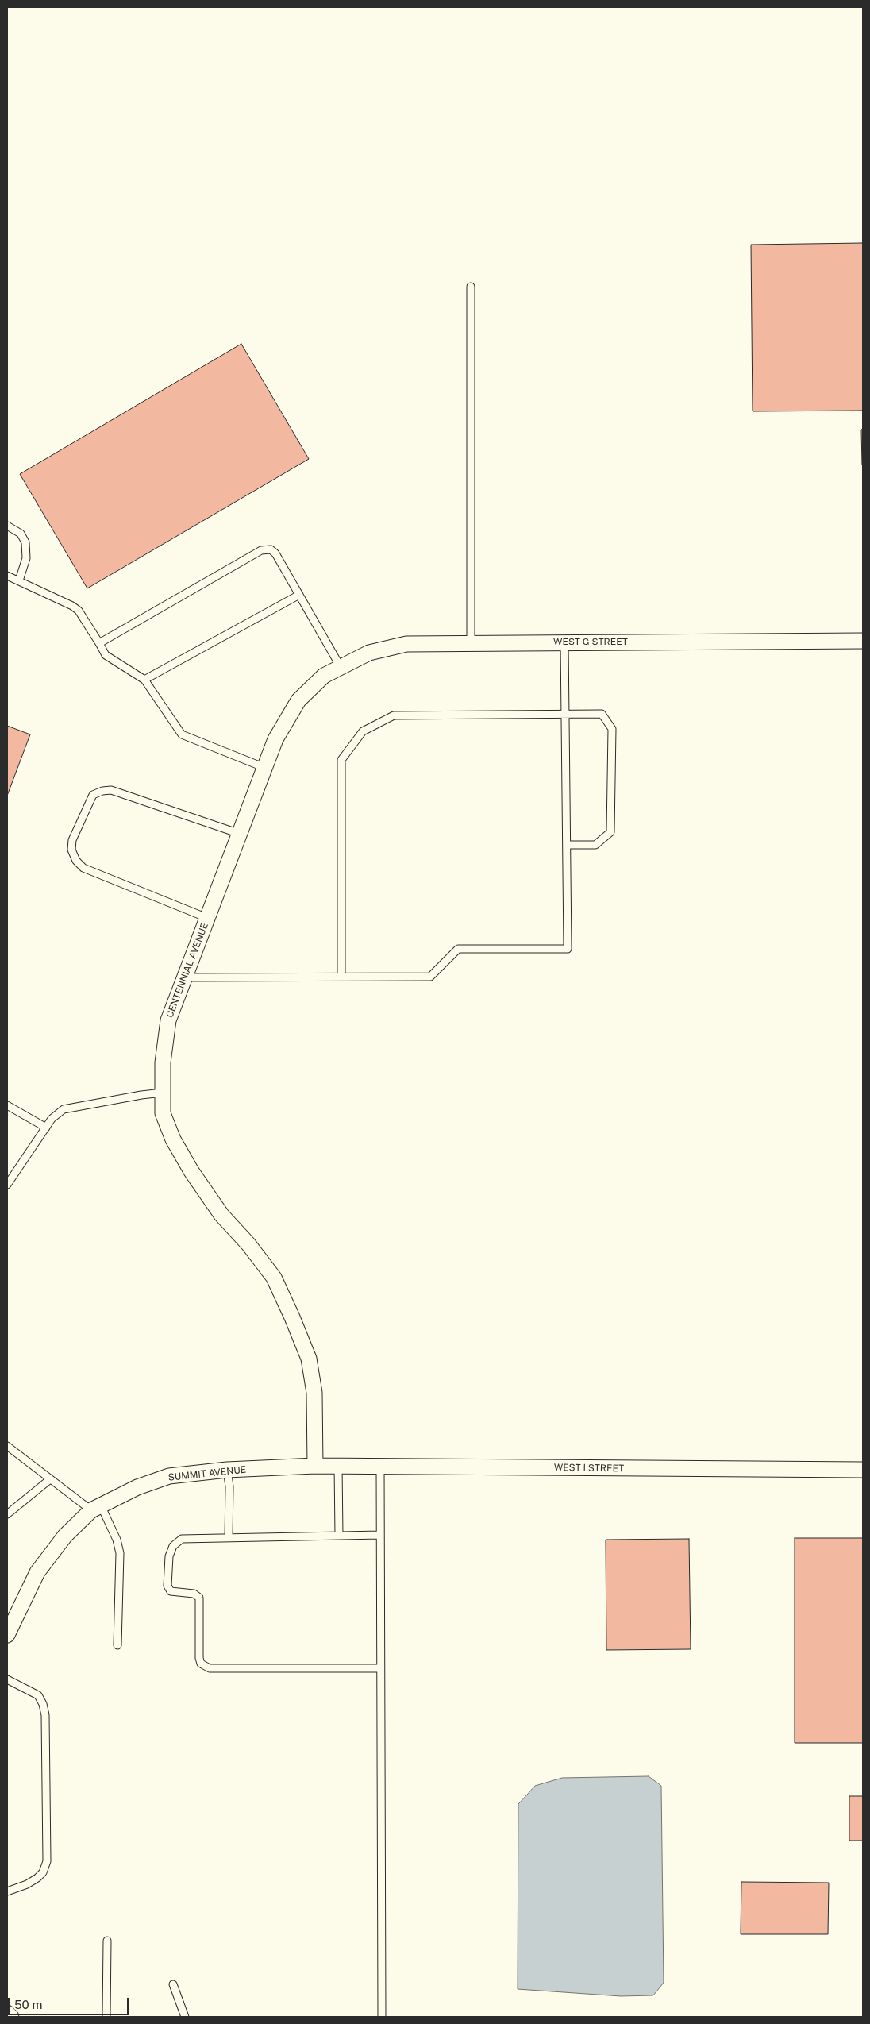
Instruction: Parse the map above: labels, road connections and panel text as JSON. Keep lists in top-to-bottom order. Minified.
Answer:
{"streets":{"street":["WEST G STREET","CENTENNIAL AVENUE","WEST I STREET","SUMMIT AVENUE"]},"crossings":[["WEST G STREET","CENTENNIAL AVENUE"],["CENTENNIAL AVENUE","WEST I STREET"],["CENTENNIAL AVENUE","SUMMIT AVENUE"],["WEST I STREET","SUMMIT AVENUE"]],"scale_bar":"50 m"}
